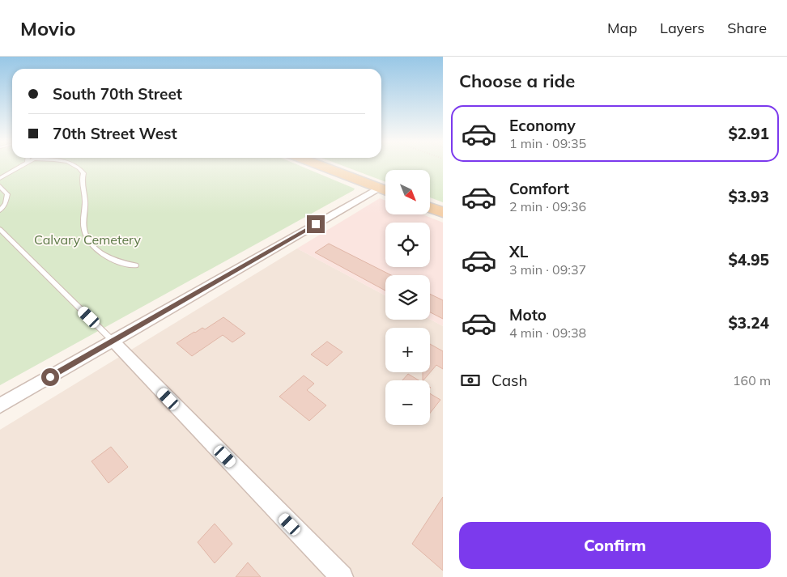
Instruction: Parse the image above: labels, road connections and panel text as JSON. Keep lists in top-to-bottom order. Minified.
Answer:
{"parks":["Calvary Cemetery"],"north":"bottom right","page":{"header":"Movio","nav":["Map","Layers","Share"],"heading":"Choose a ride","banner":["South 70th Street","70th Street West"],"list":[{"name":"Economy","note":"1 min · 09:35","value":"$2.91"},{"name":"Comfort","note":"2 min · 09:36","value":"$3.93"},{"name":"XL","note":"3 min · 09:37","value":"$4.95"},{"name":"Moto","note":"4 min · 09:38","value":"$3.24"}],"map_buttons":["+","−"],"pay":["Cash","160 m"],"buttons":"Confirm"}}
